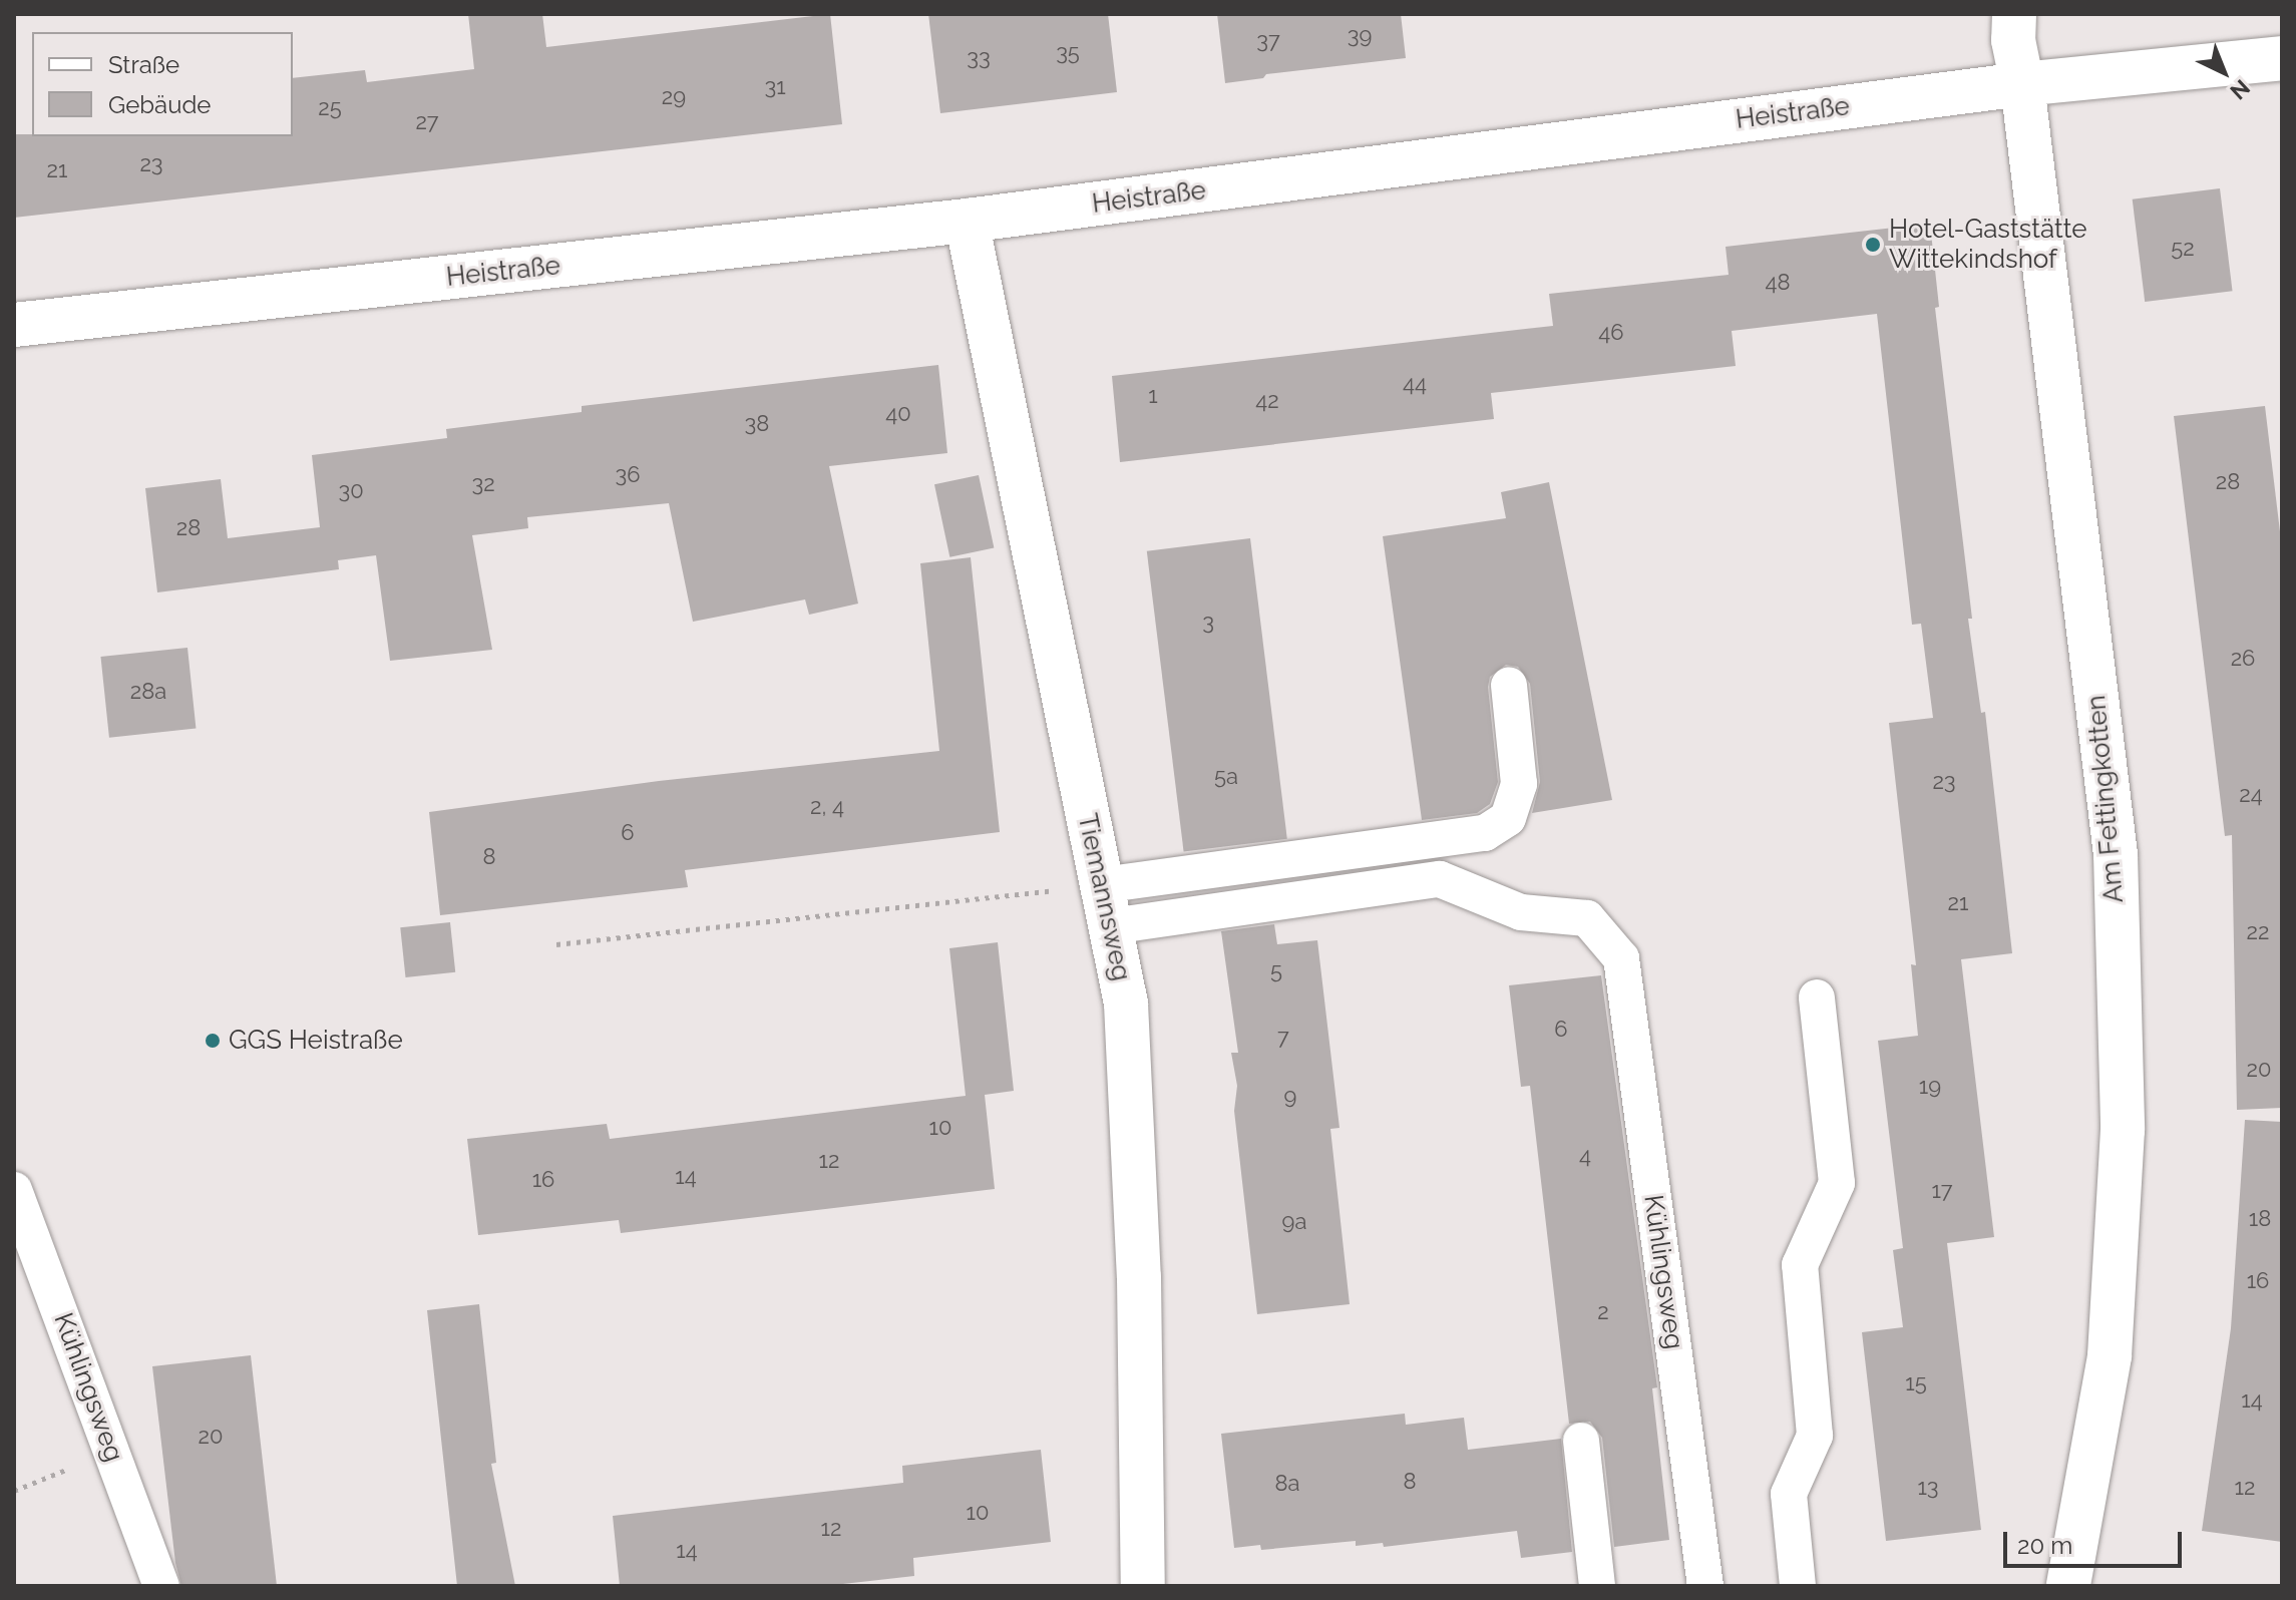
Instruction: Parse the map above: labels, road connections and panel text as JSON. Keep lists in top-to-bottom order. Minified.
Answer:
{"streets":{"street":["Heistraße","Am Fettingkotten","Tiemannsweg"],"lane":["Kühlingsweg"]},"crossings":[["Heistraße","Am Fettingkotten"],["Heistraße","Tiemannsweg"],["Tiemannsweg","Kühlingsweg"]],"places":["Hotel-Gaststätte Wittekindshof","GGS Heistraße"],"house_numbers":["39","37","35","33","31","29","25","27","23","21","52","48","46","44","1","42","40","38","36","28","32","30","28","3","26","28a","5a","23","24","2, 4","6","8","21","22","5","6","7","20","19","9","10","4","12","14","16","17","18","9a","16","2","15","14","20","8","8a","13","12","10","12","14"],"legend":["Straße","Gebäude"],"scale_bar":"20 m","north":"bottom right"}
